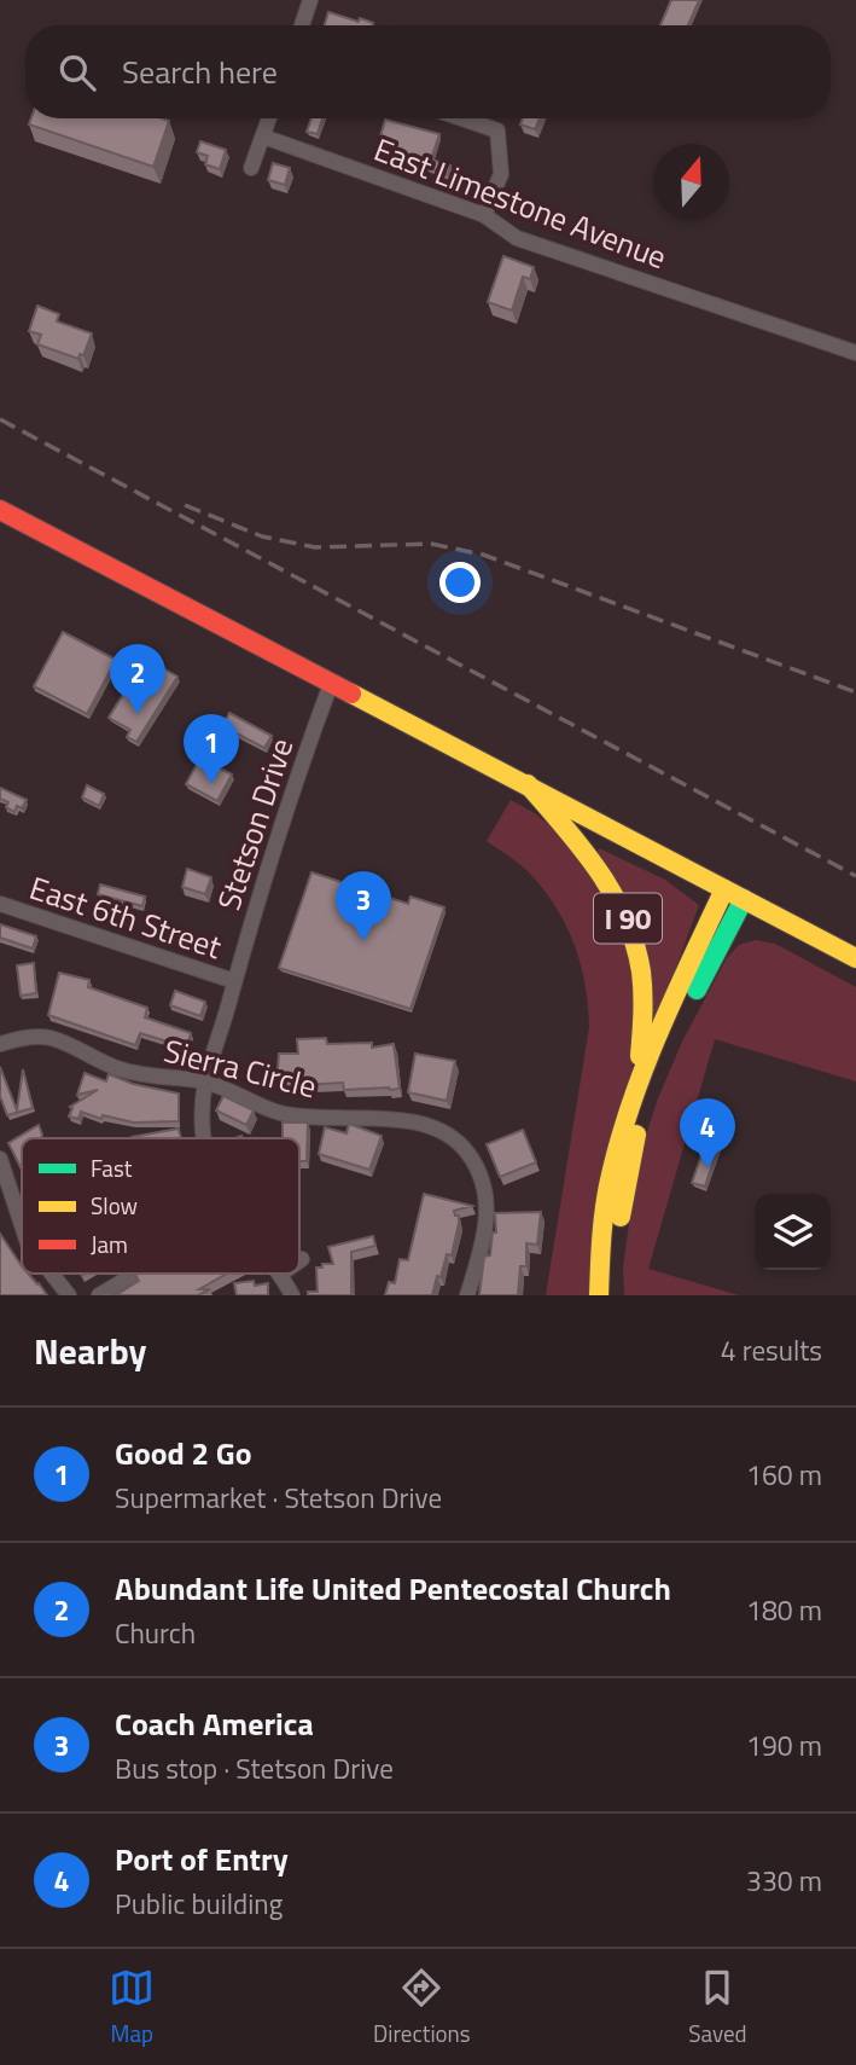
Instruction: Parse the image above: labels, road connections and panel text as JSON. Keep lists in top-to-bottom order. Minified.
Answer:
{"streets":{"main road":["I 90"],"street":["East Limestone Avenue","Stetson Drive","East 6th Street","Sierra Circle"]},"crossings":[["Stetson Drive","East 6th Street"],["Stetson Drive","Sierra Circle"]],"legend":["Fast","Slow","Jam"],"north":"top","page":{"search":"Search here","pins":["2","1","3","4"],"heading":["Nearby","4 results"],"list":[{"mark":"1","name":"Good 2 Go","note":"Supermarket · Stetson Drive","value":"160 m"},{"mark":"2","name":"Abundant Life United Pentecostal Church","note":"Church","value":"180 m"},{"mark":"3","name":"Coach America","note":"Bus stop · Stetson Drive","value":"190 m"},{"mark":"4","name":"Port of Entry","note":"Public building","value":"330 m"}],"nav":["Map","Directions","Saved"]}}
